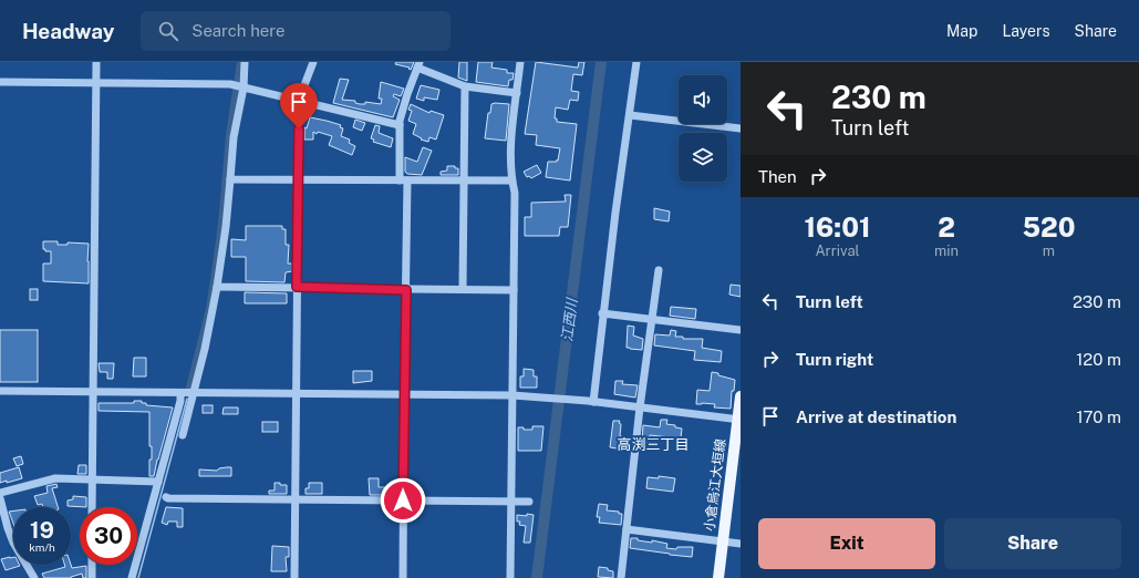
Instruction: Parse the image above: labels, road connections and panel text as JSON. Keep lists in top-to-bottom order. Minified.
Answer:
{"streets":{"main road":["小倉烏江大垣線"]},"districts":["高渕三丁目"],"water":["江西川"],"page":{"header":"Headway","search":"Search here","nav":["Map","Layers","Share"],"turn":["230 m","Turn left"],"then":"Then","eta":["16:01","Arrival","2","min","520","m"],"list":[{"name":"Turn left","value":"230 m"},{"name":"Turn right","value":"120 m"},{"name":"Arrive at destination","value":"170 m"}],"speed":"19 km/h","limit":"30","buttons":["Exit","Share"]}}
